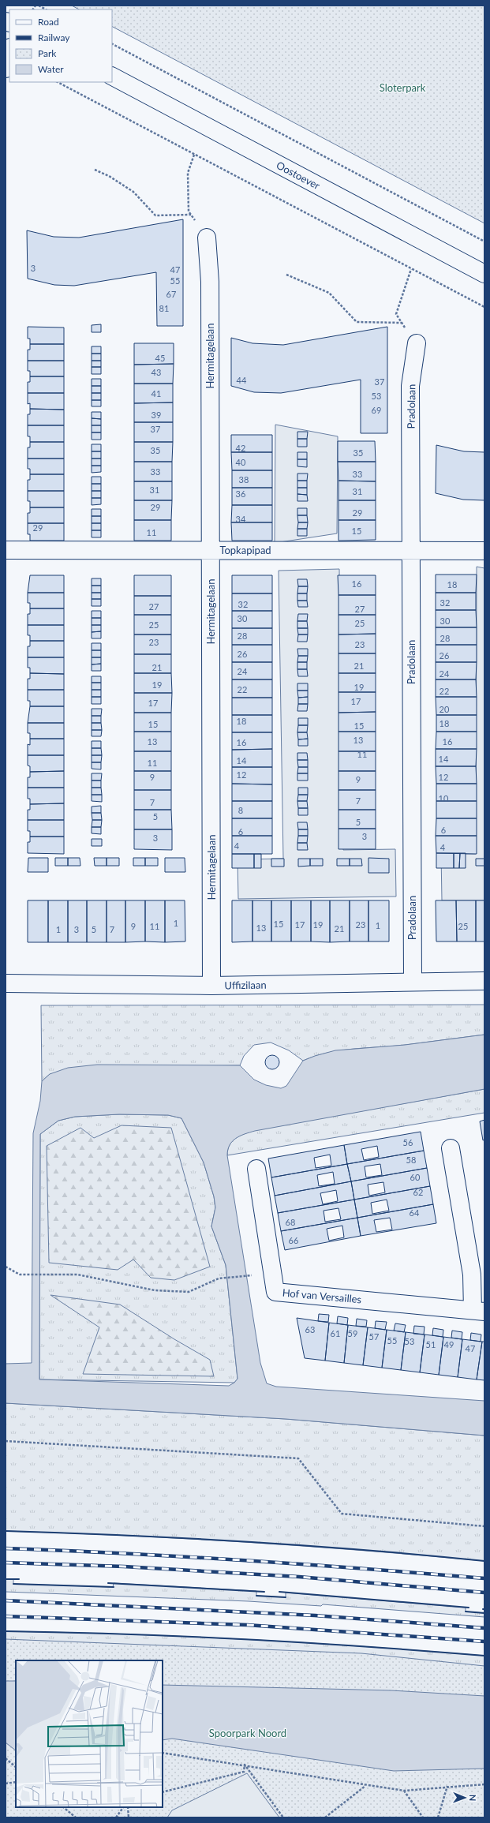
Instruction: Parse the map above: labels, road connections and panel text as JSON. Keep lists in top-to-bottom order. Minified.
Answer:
{"streets":{"street":["Oostoever","Hermitagelaan","Pradolaan","Topkapipad","Uffizilaan","Hof van Versailles"]},"crossings":[["Hermitagelaan","Topkapipad"],["Hermitagelaan","Uffizilaan"],["Pradolaan","Topkapipad"],["Pradolaan","Uffizilaan"]],"parks":["Sloterpark","Spoorpark Noord"],"house_numbers":["3","47","55","67","81","45","43","44","37","41","53","69","39","37","42","35","35","40","33","33","38","31","31","36","29","29","34","29","15","11","16","18","32","32","27","27","30","30","25","25","28","28","23","23","26","26","21","21","24","24","19","19","22","22","17","17","20","18","18","15","15","13","13","16","16","11","14","14","11","12","9","12","9","10","7","7","8","5","5","6","6","3","3","4","4","1","15","17","19","23","1","9","11","25","13","21","1","3","5","7","56","58","60","62","64","68","66","63","61","59","57","55","53","51","49","47"],"legend":["Road","Railway","Park","Water"],"north":"right"}
